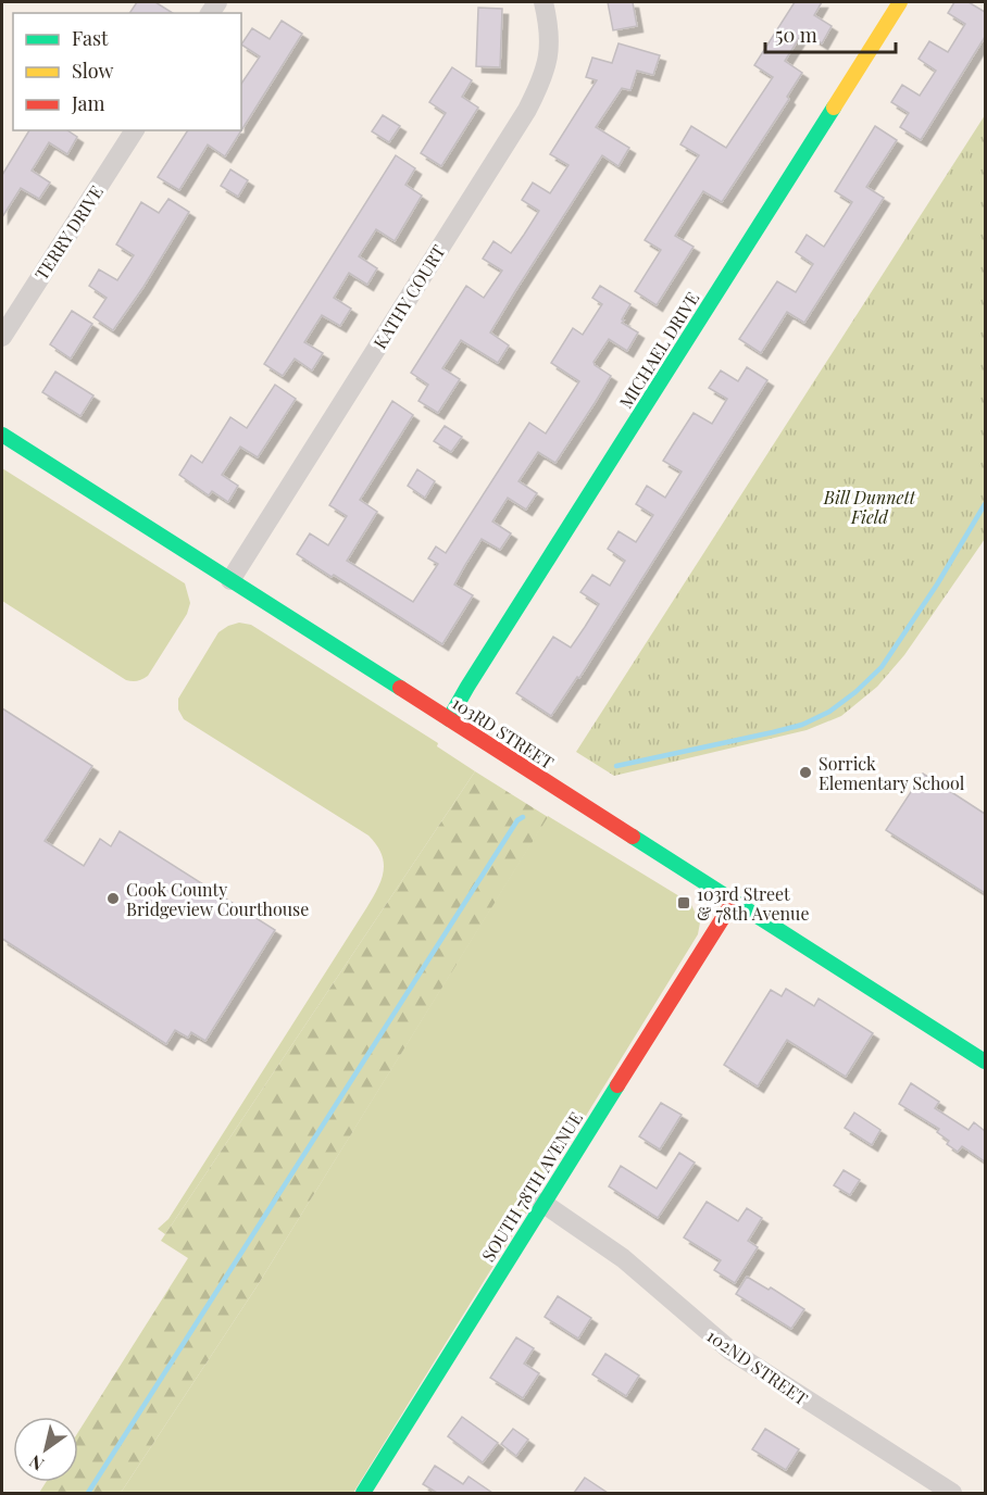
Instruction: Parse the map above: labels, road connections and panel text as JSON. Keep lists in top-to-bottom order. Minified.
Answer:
{"streets":{"street":["TERRY DRIVE","KATHY COURT","MICHAEL DRIVE","103RD STREET","SOUTH 78TH AVENUE","102ND STREET"]},"crossings":[["KATHY COURT","103RD STREET"],["MICHAEL DRIVE","103RD STREET"],["103RD STREET","SOUTH 78TH AVENUE"],["SOUTH 78TH AVENUE","102ND STREET"]],"parks":["Bill Dunnett Field"],"places":{"other":["Sorrick Elementary School","Cook County Bridgeview Courthouse"],"transit":["103rd Street & 78th Avenue"]},"legend":["Fast","Slow","Jam"],"scale_bar":"50 m","north":"bottom left"}
